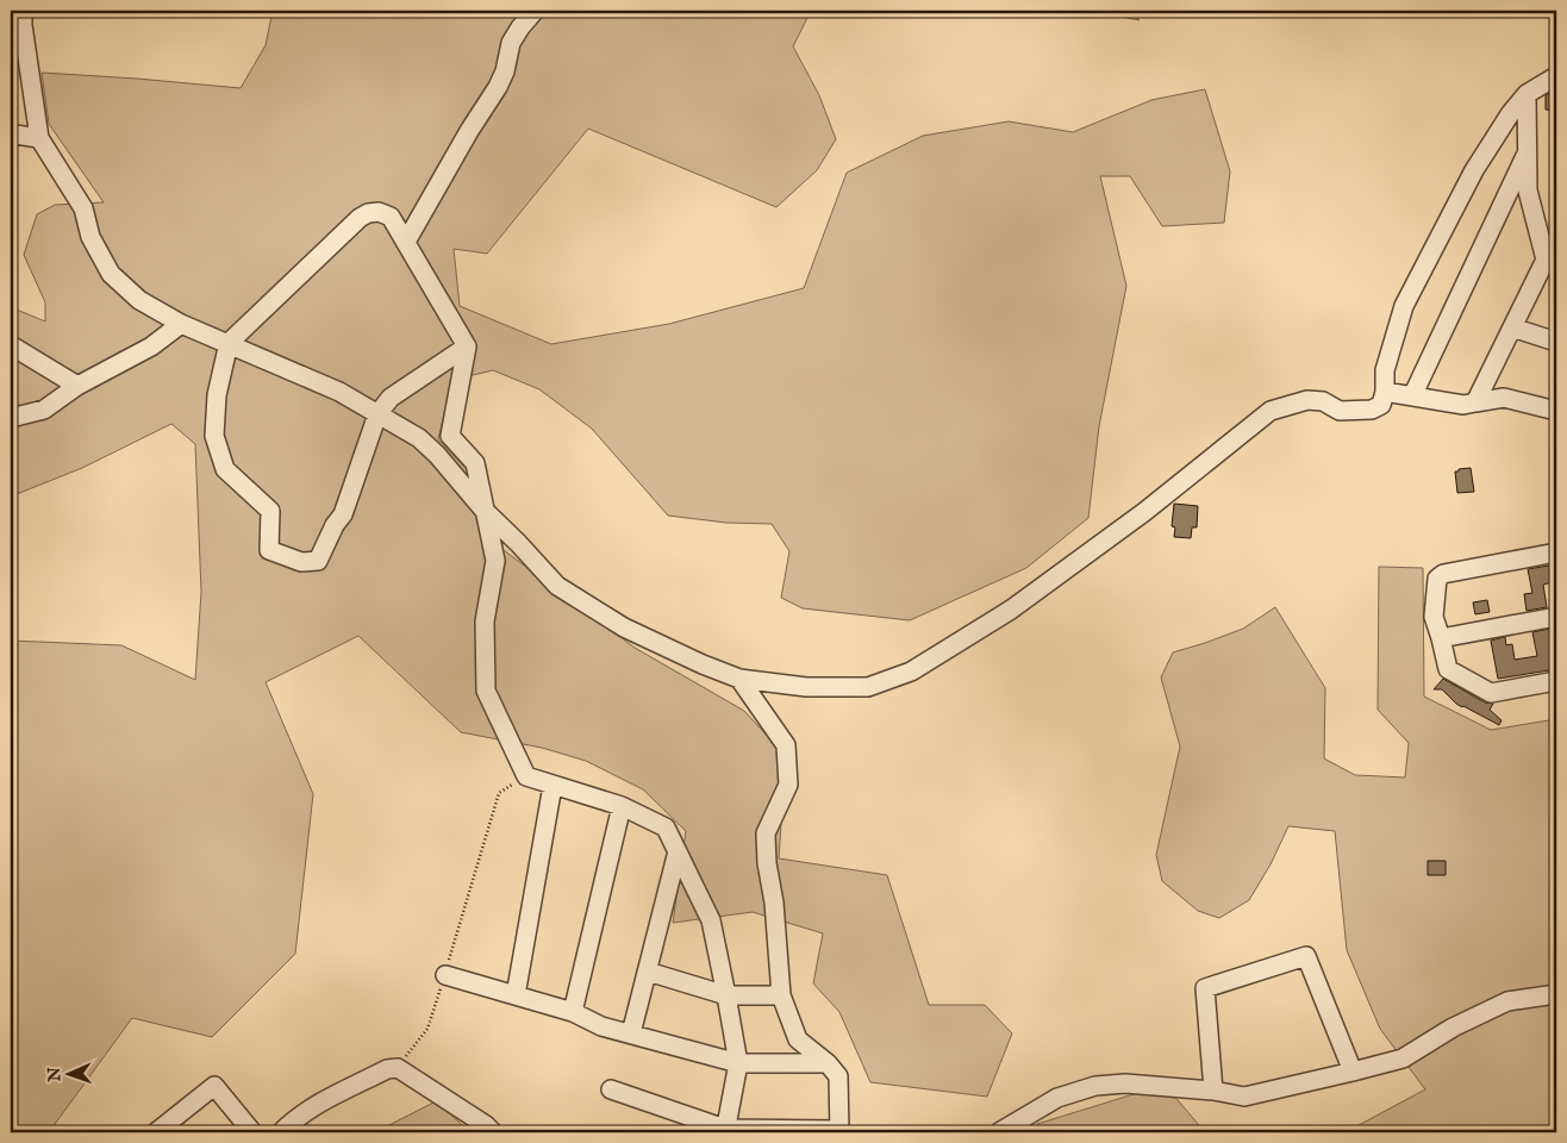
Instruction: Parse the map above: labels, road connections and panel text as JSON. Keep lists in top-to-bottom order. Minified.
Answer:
{"north":"left"}
